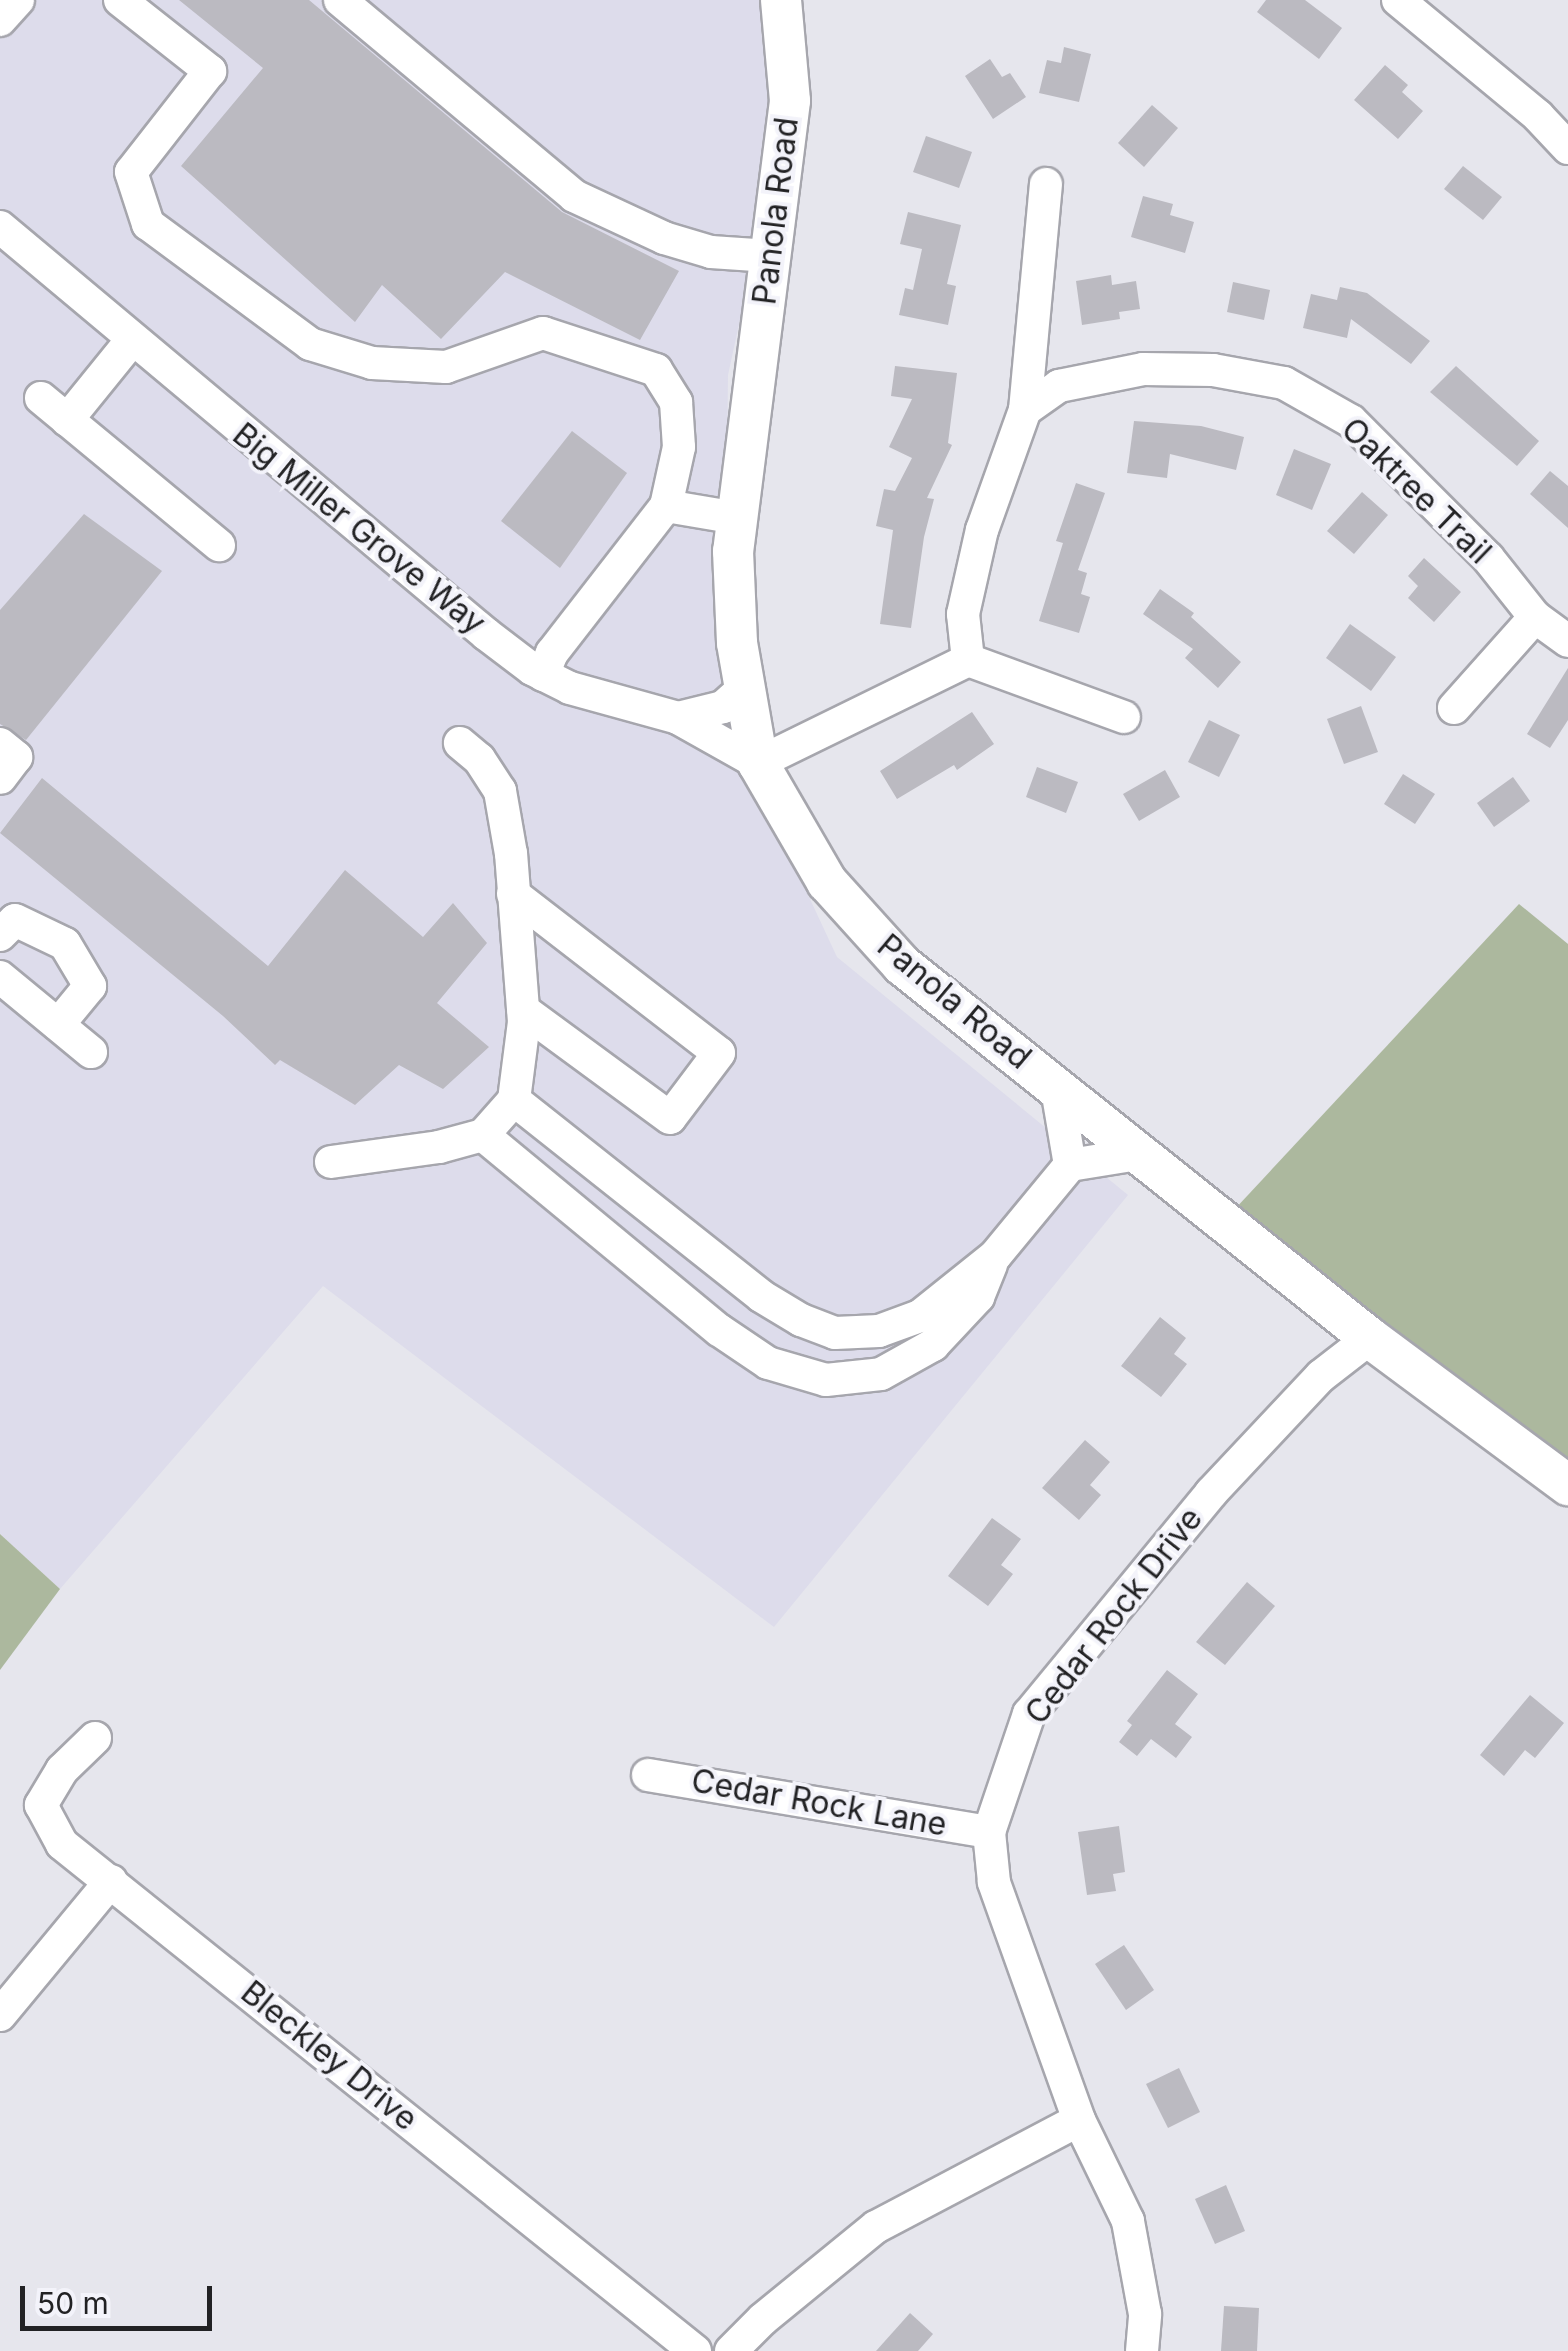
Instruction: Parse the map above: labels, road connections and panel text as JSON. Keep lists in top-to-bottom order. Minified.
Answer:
{"streets":{"main road":["Panola Road"],"street":["Oaktree Trail","Big Miller Grove Way","Cedar Rock Drive","Cedar Rock Lane","Bleckley Drive"]},"crossings":[["Panola Road","Big Miller Grove Way"],["Panola Road","Cedar Rock Drive"],["Cedar Rock Drive","Cedar Rock Lane"]],"scale_bar":"50 m"}
